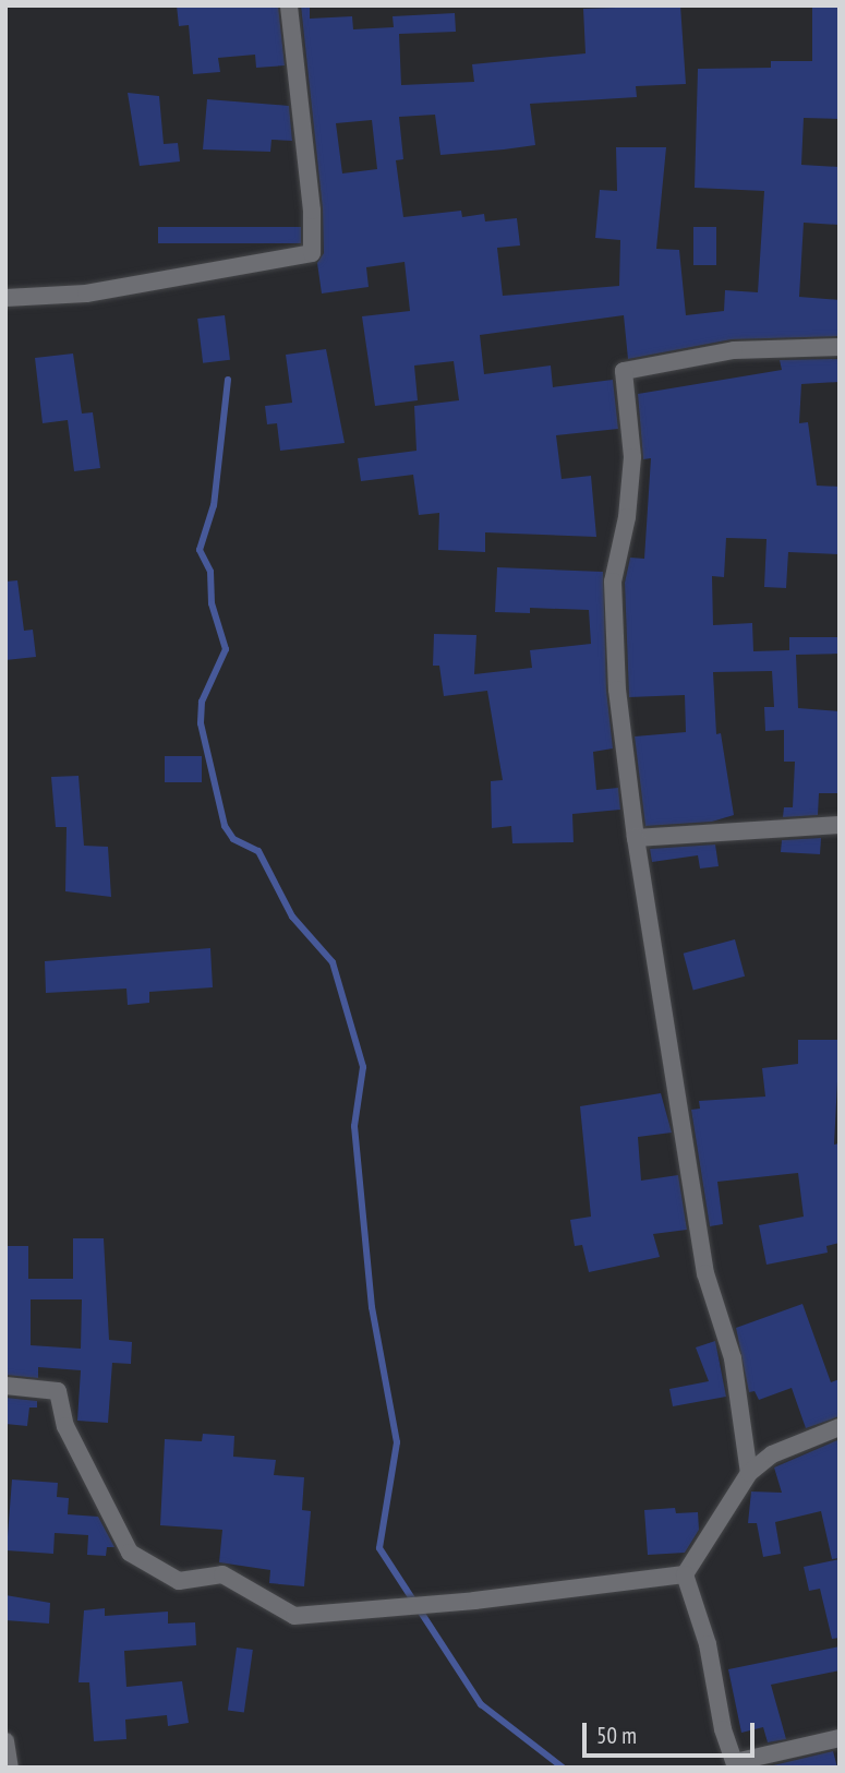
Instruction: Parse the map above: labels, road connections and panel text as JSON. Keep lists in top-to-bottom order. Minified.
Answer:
{"scale_bar":"50 m"}
